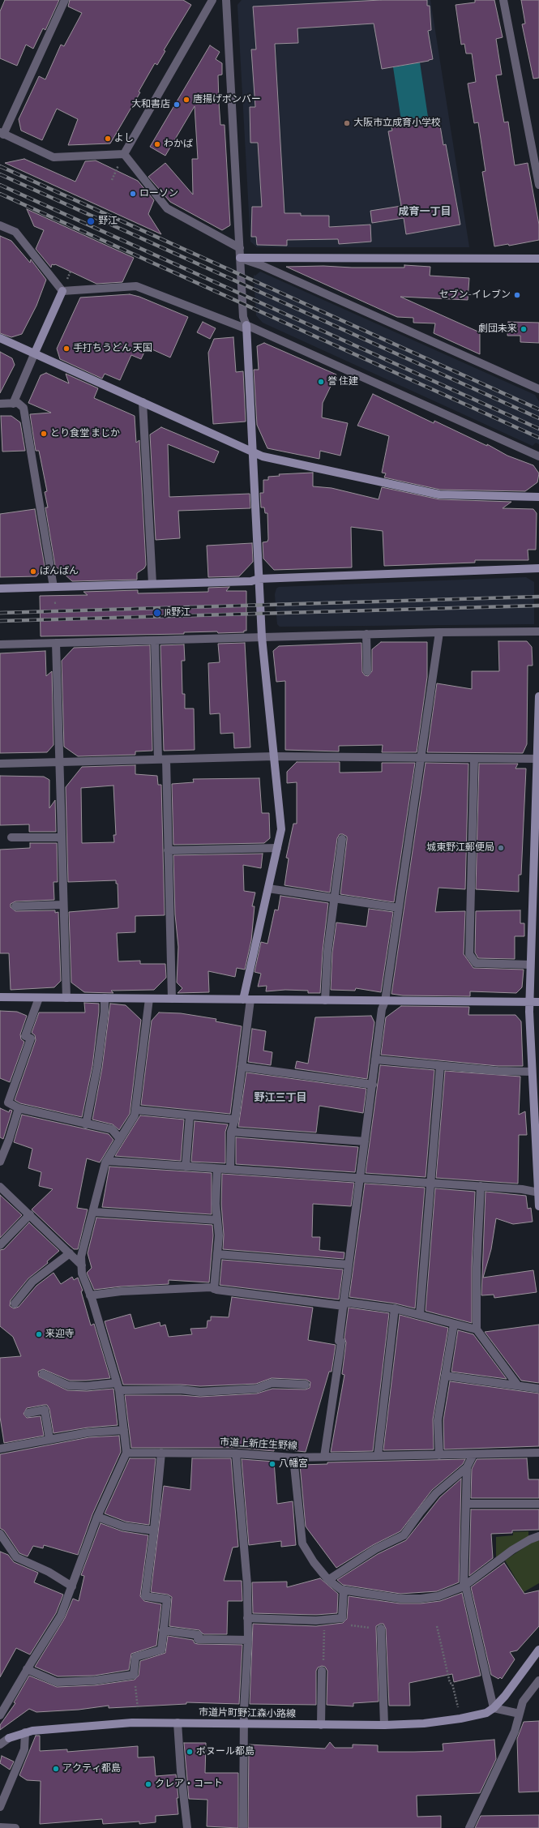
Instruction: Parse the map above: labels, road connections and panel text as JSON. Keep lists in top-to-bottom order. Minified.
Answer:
{"streets":{"street":["市道上新庄生野線","市道片町野江森小路線"]},"districts":["成育一丁目","野江三丁目"],"places":["唐揚げボンバー","大和書店","大阪市立成育小学校","よし","わかば","ローソン","野江","セブン-イレブン","劇団未来","手打ちうどん 天国","誉 住建","とり食堂 まじか","ばんばん","JR野江","城東野江郵便局","来迎寺","八幡宮","ボヌール都島","アクティ都島","クレア・コート"]}
